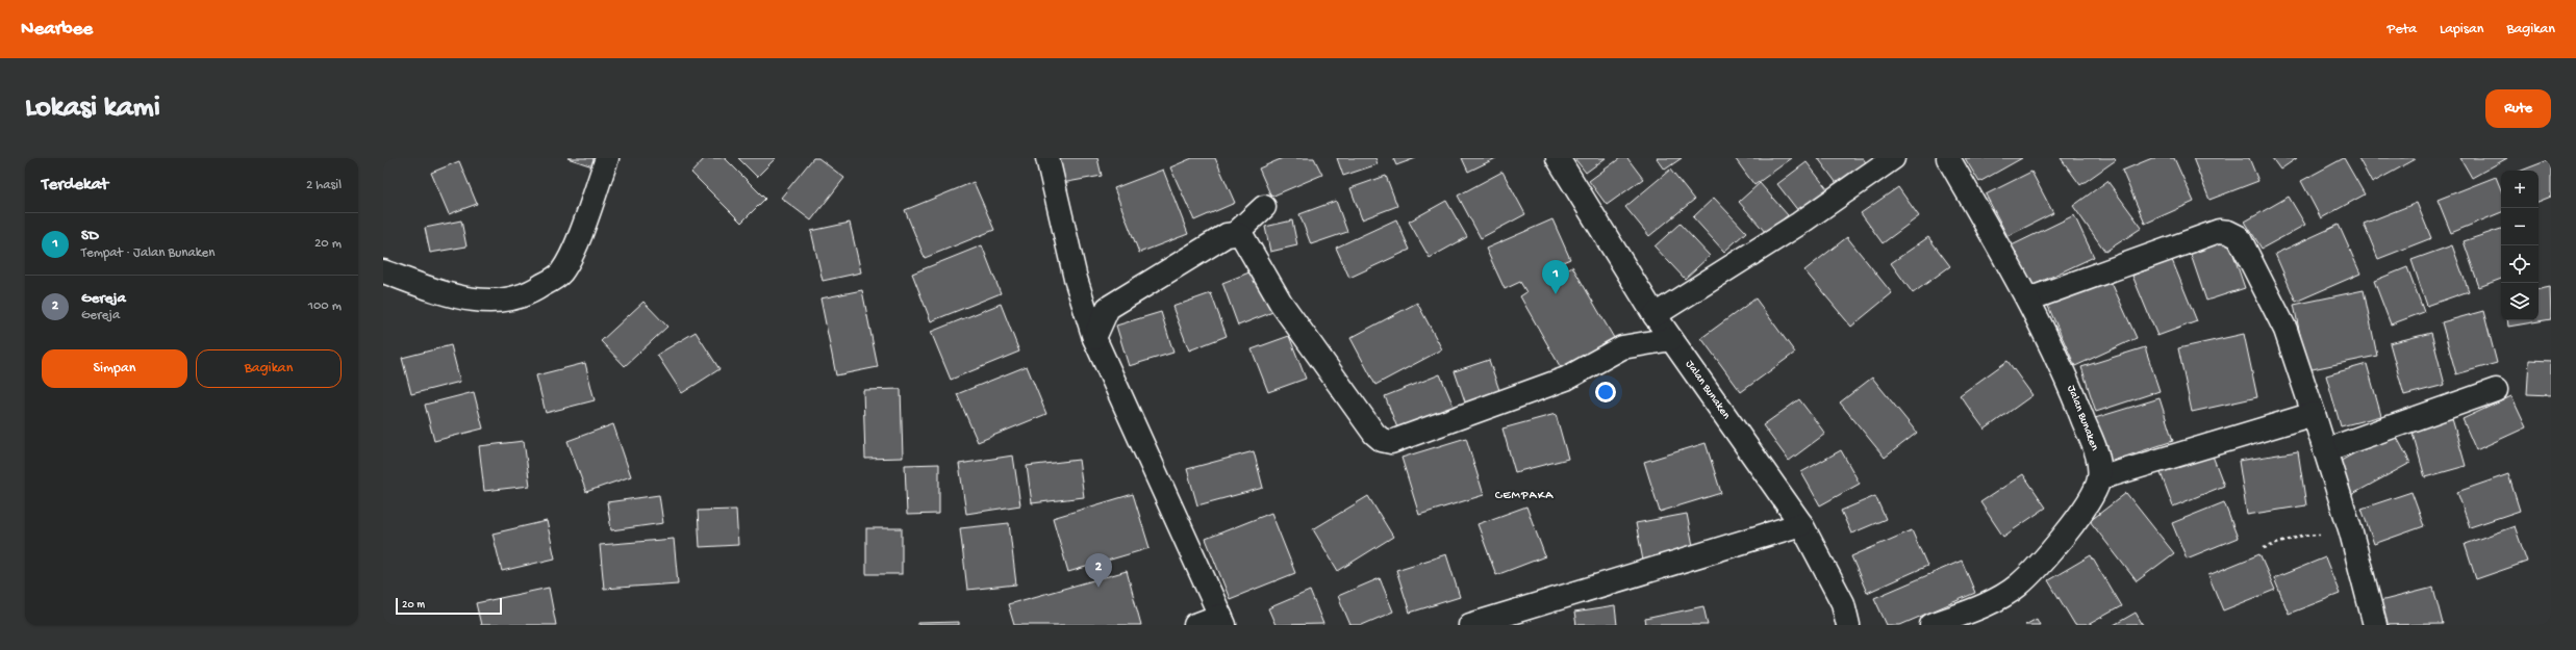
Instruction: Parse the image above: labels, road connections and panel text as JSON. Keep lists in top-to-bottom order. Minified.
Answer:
{"streets":{"street":["Jalan Bunaken"]},"districts":["CEMPAKA"],"scale_bar":"20 m","page":{"header":"Nearbee","nav":["Peta","Lapisan","Bagikan"],"buttons":["Rute",["Simpan","Bagikan"]],"title":"Lokasi kami","heading":["Terdekat","2 hasil"],"map_buttons":["+","−"],"list":[{"mark":"1","name":"SD","note":"Tempat · Jalan Bunaken","value":"20 m"},{"mark":"2","name":"Gereja","note":"Gereja","value":"100 m"}],"pins":["1","2"],"scale":"20 m"}}
